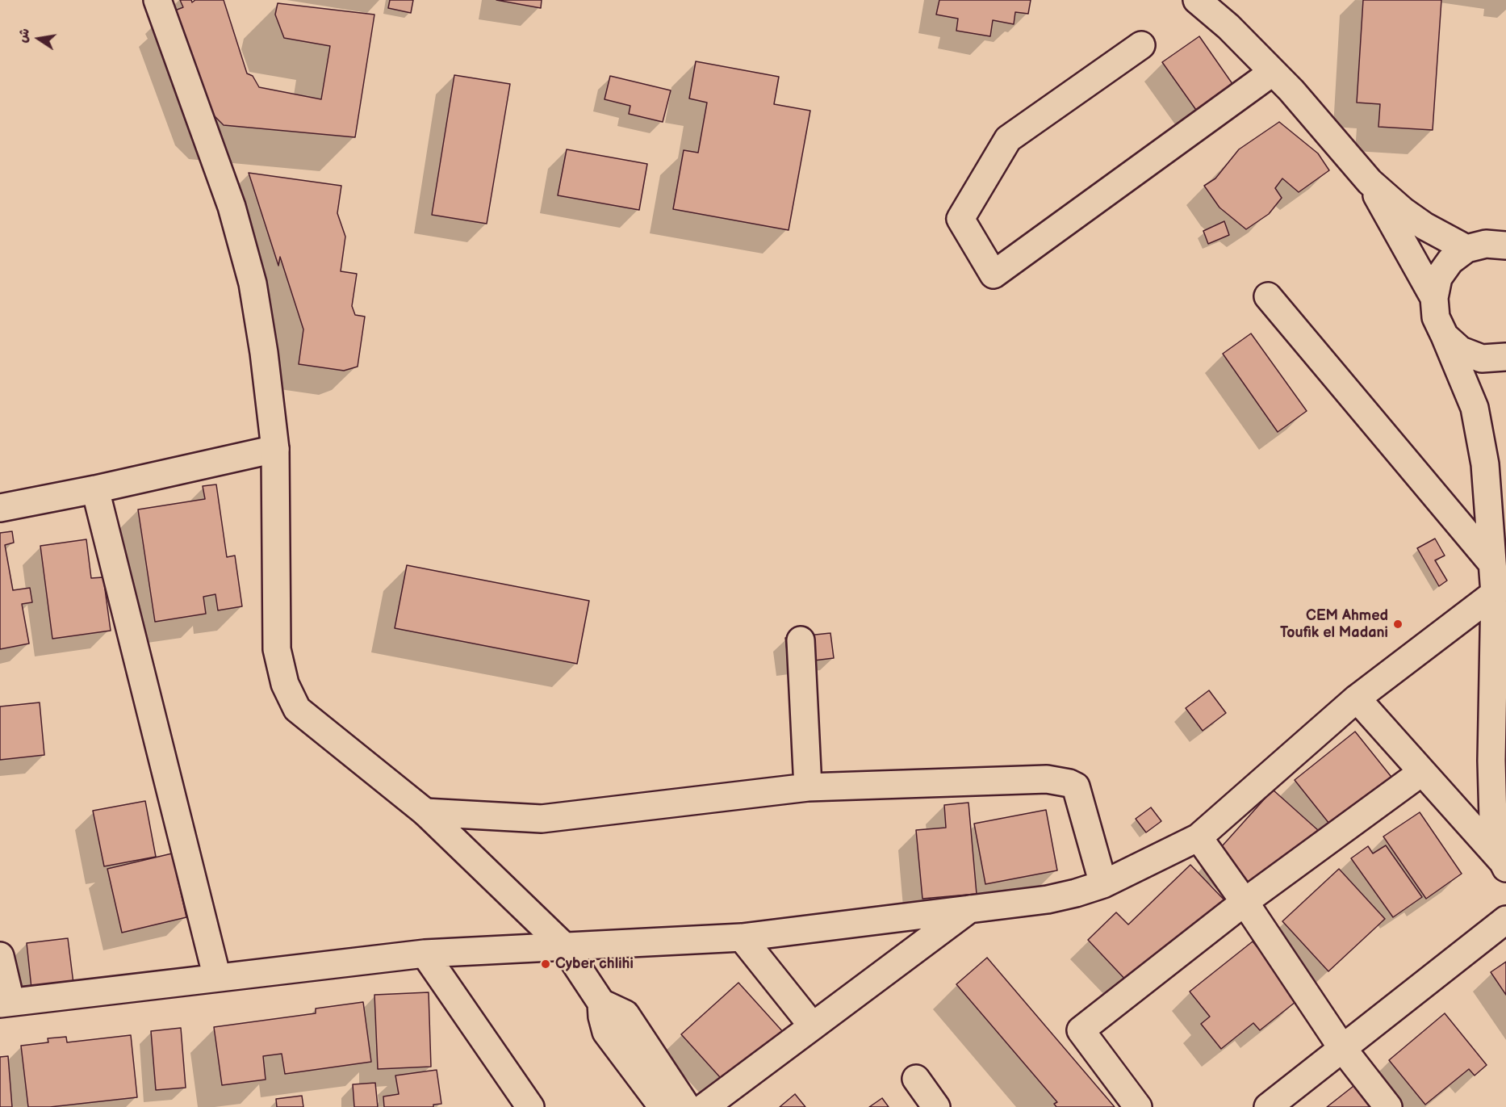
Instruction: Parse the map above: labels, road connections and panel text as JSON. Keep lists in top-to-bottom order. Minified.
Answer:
{"places":["CEM Ahmed Toufik el Madani","Cyber chlihi"],"north":"left"}
